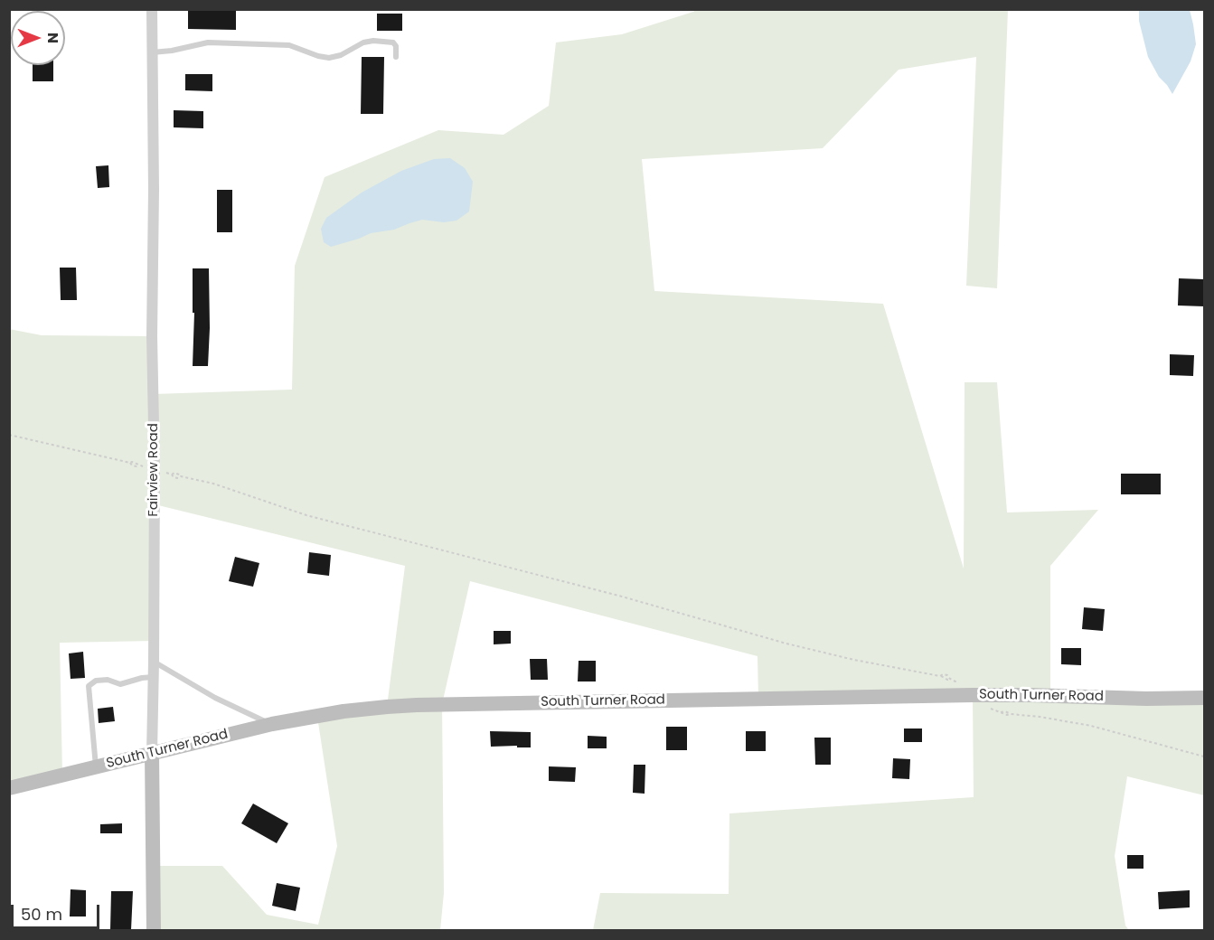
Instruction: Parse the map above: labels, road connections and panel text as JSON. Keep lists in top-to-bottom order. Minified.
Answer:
{"streets":{"street":["Fairview Road","South Turner Road"]},"crossings":[["Fairview Road","South Turner Road"]],"scale_bar":"50 m","north":"right"}
